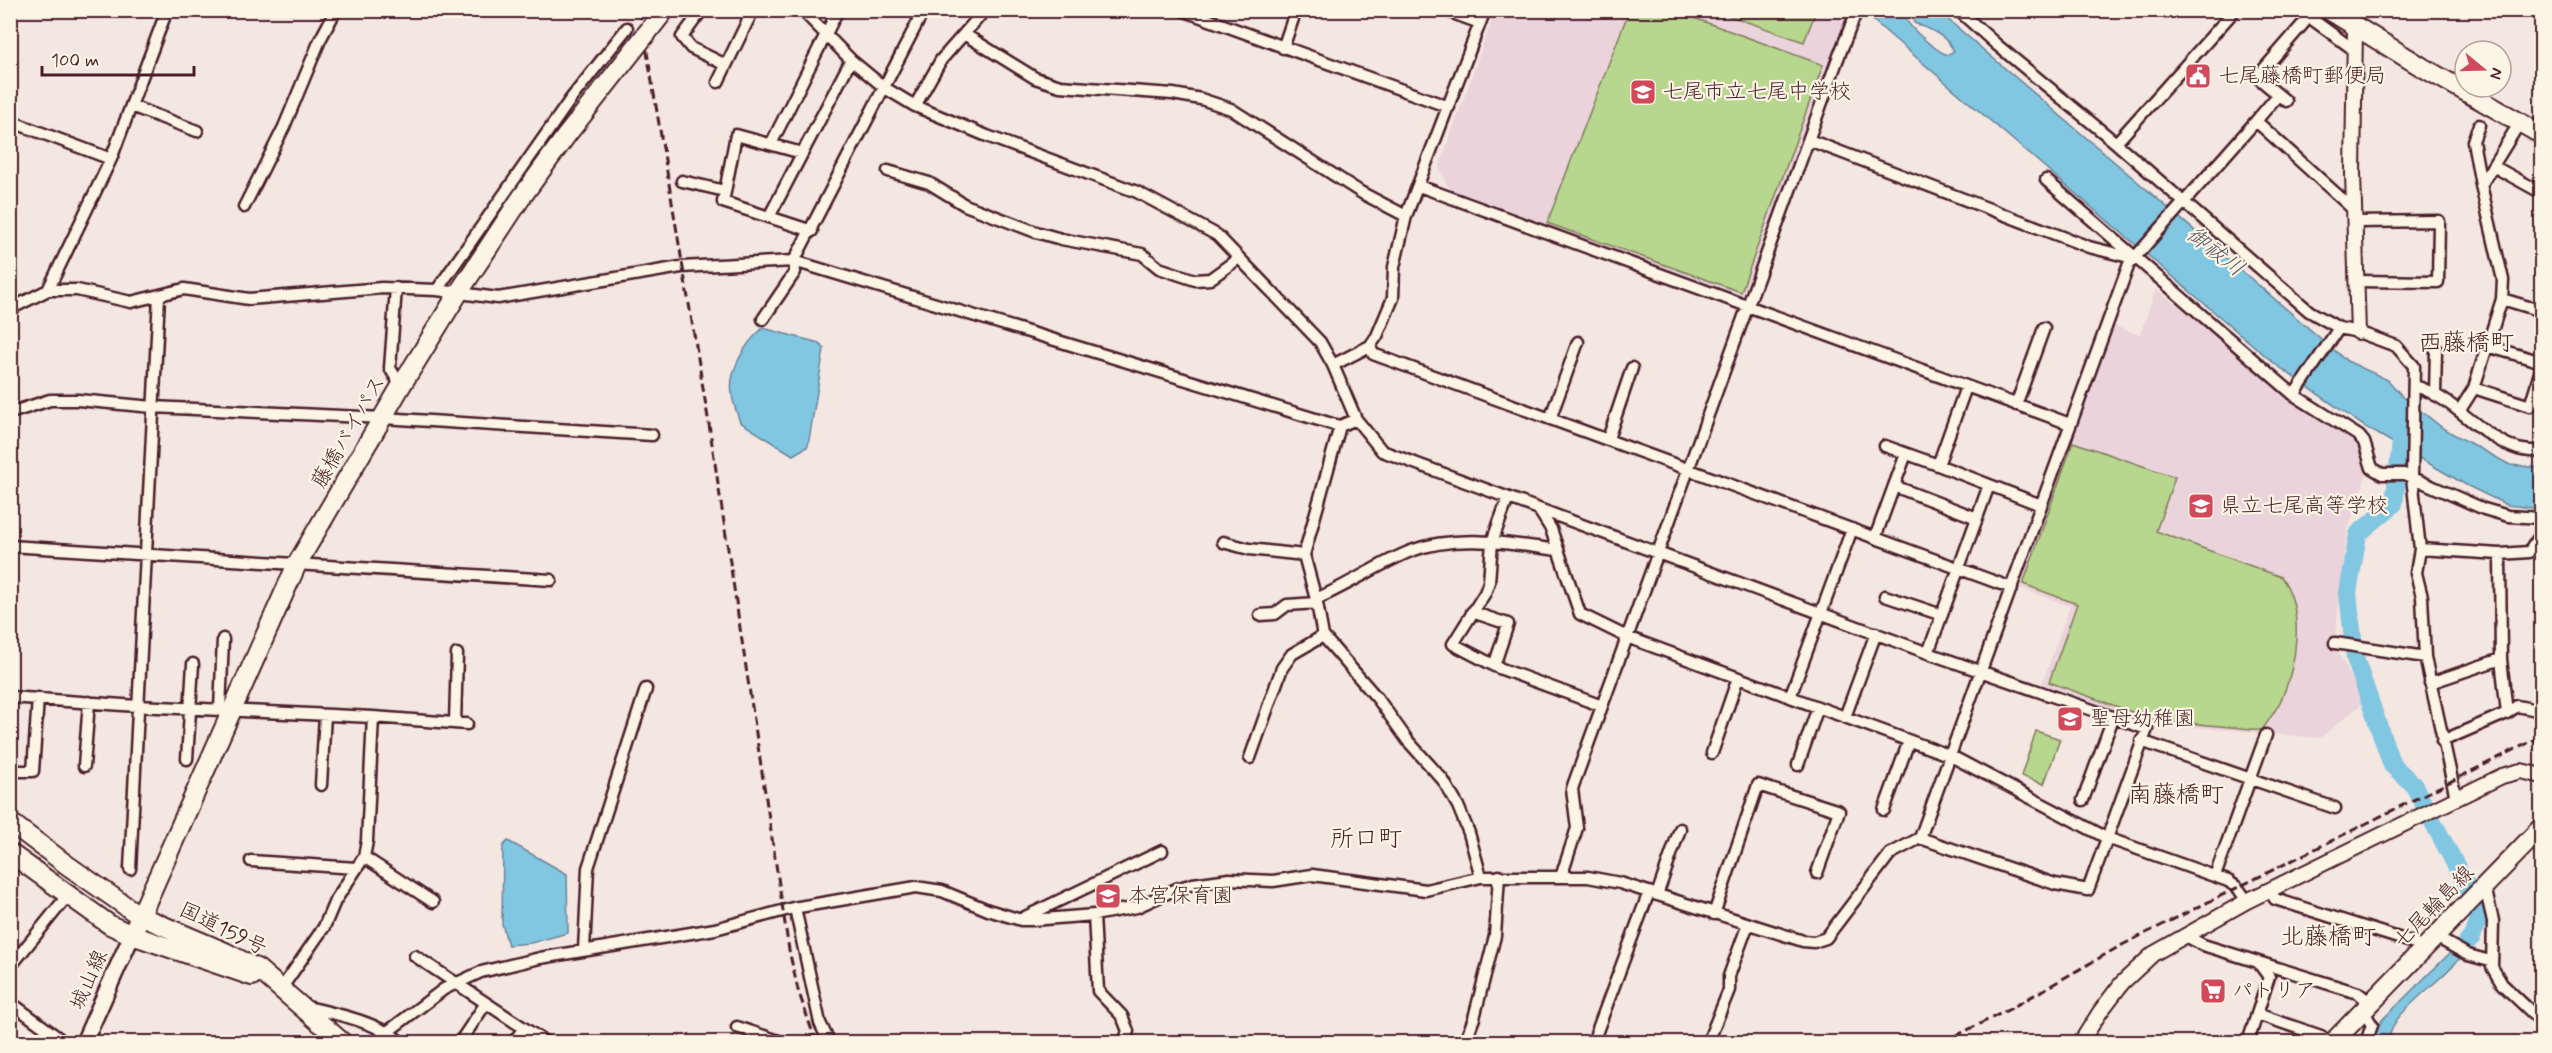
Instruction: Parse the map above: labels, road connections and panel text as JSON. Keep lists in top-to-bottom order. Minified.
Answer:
{"streets":{"main road":["藤橋バイパス","七尾輪島線","国道159号","城山線"]},"crossings":[["藤橋バイパス","国道159号"],["藤橋バイパス","城山線"],["国道159号","城山線"]],"districts":["西藤橋町","南藤橋町","所口町","北藤橋町"],"water":["御祓川"],"places":{"public building":["七尾藤橋町郵便局"],"school or university":["七尾市立七尾中学校","県立七尾高等学校","聖母幼稚園","本宮保育園"],"supermarket":["パトリア"]},"scale_bar":"100 m","north":"right"}
